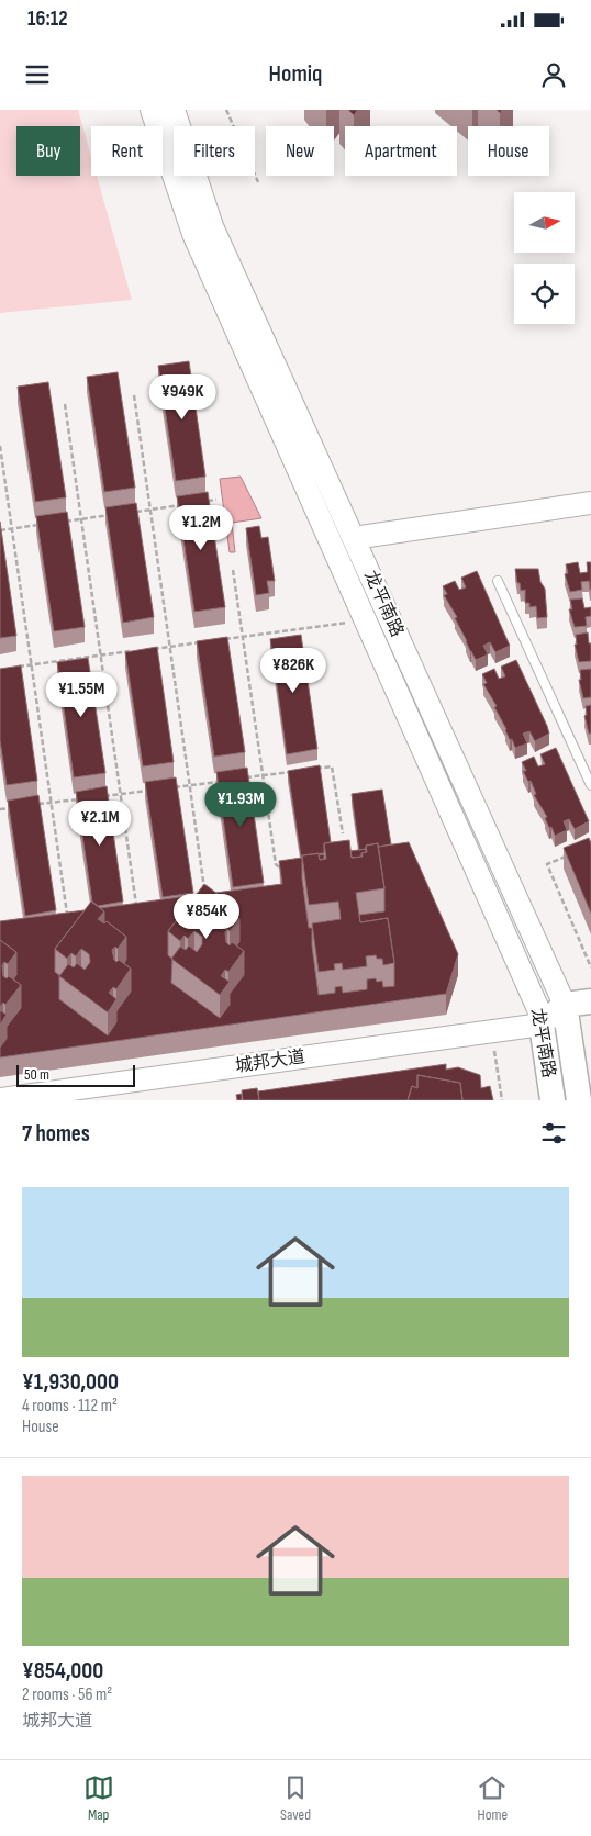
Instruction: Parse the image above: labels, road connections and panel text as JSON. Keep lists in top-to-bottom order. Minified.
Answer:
{"streets":{"main road":["龙平南路","城邦大道"]},"crossings":[["龙平南路","城邦大道"]],"scale_bar":"50 m","north":"right","page":{"status":"16:12","header":"Homiq","chip":["Buy","Rent","Filters","New","Apartment","House"],"price":["¥949K","¥1.2M","¥826K","¥1.55M","¥1.93M","¥2.1M","¥854K"],"scale":"50 m","heading":"7 homes","list":[{"name":"¥1,930,000","note":"4 rooms · 112 m² · House"},{"name":"¥854,000","note":"2 rooms · 56 m² · 城邦大道"}],"tabs":["Map","Saved","Home"]}}
